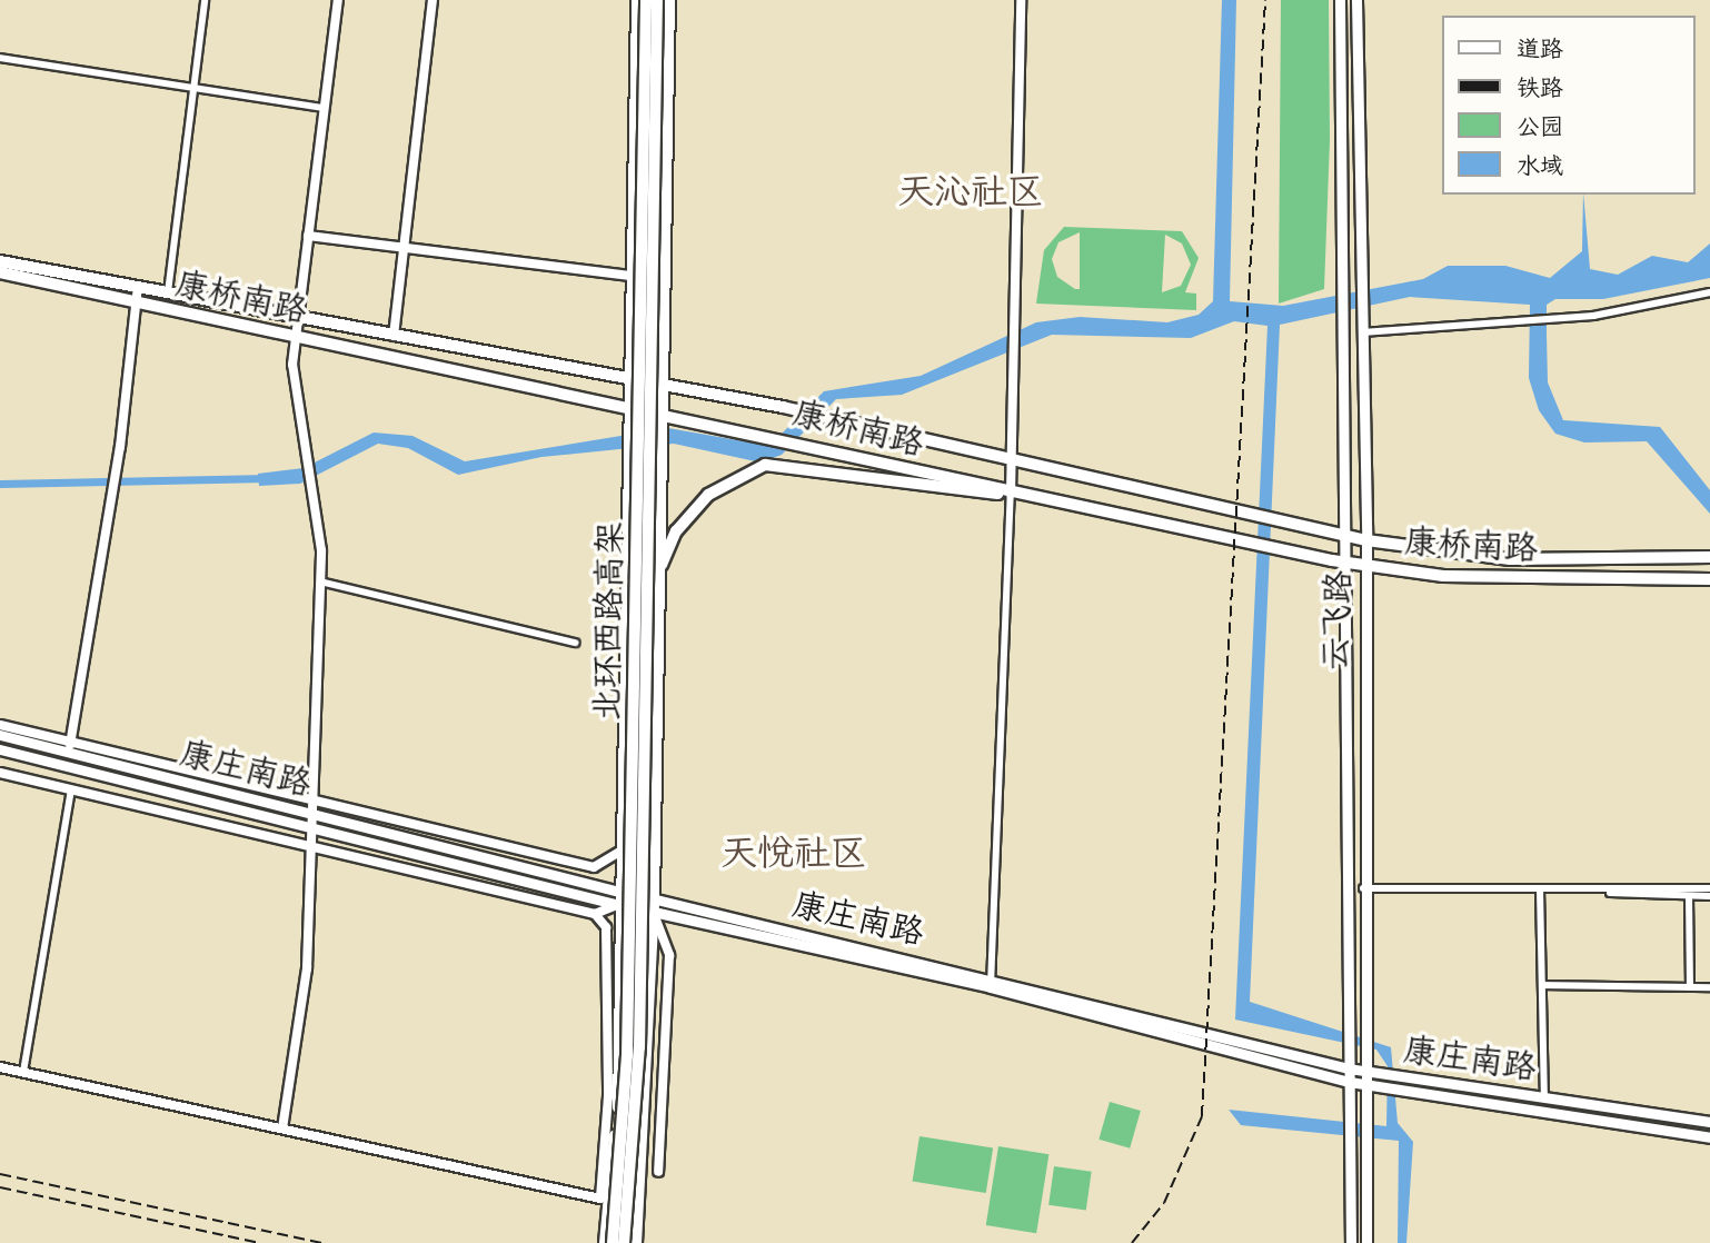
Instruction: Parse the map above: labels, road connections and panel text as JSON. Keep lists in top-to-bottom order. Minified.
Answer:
{"streets":{"highway":["北环西路高架"],"main road":["康桥南路","云飞路","康庄南路"]},"crossings":[["康桥南路","云飞路"],["云飞路","康庄南路"]],"districts":["天沁社区","天悦社区"],"legend":["道路","铁路","公园","水域"]}
